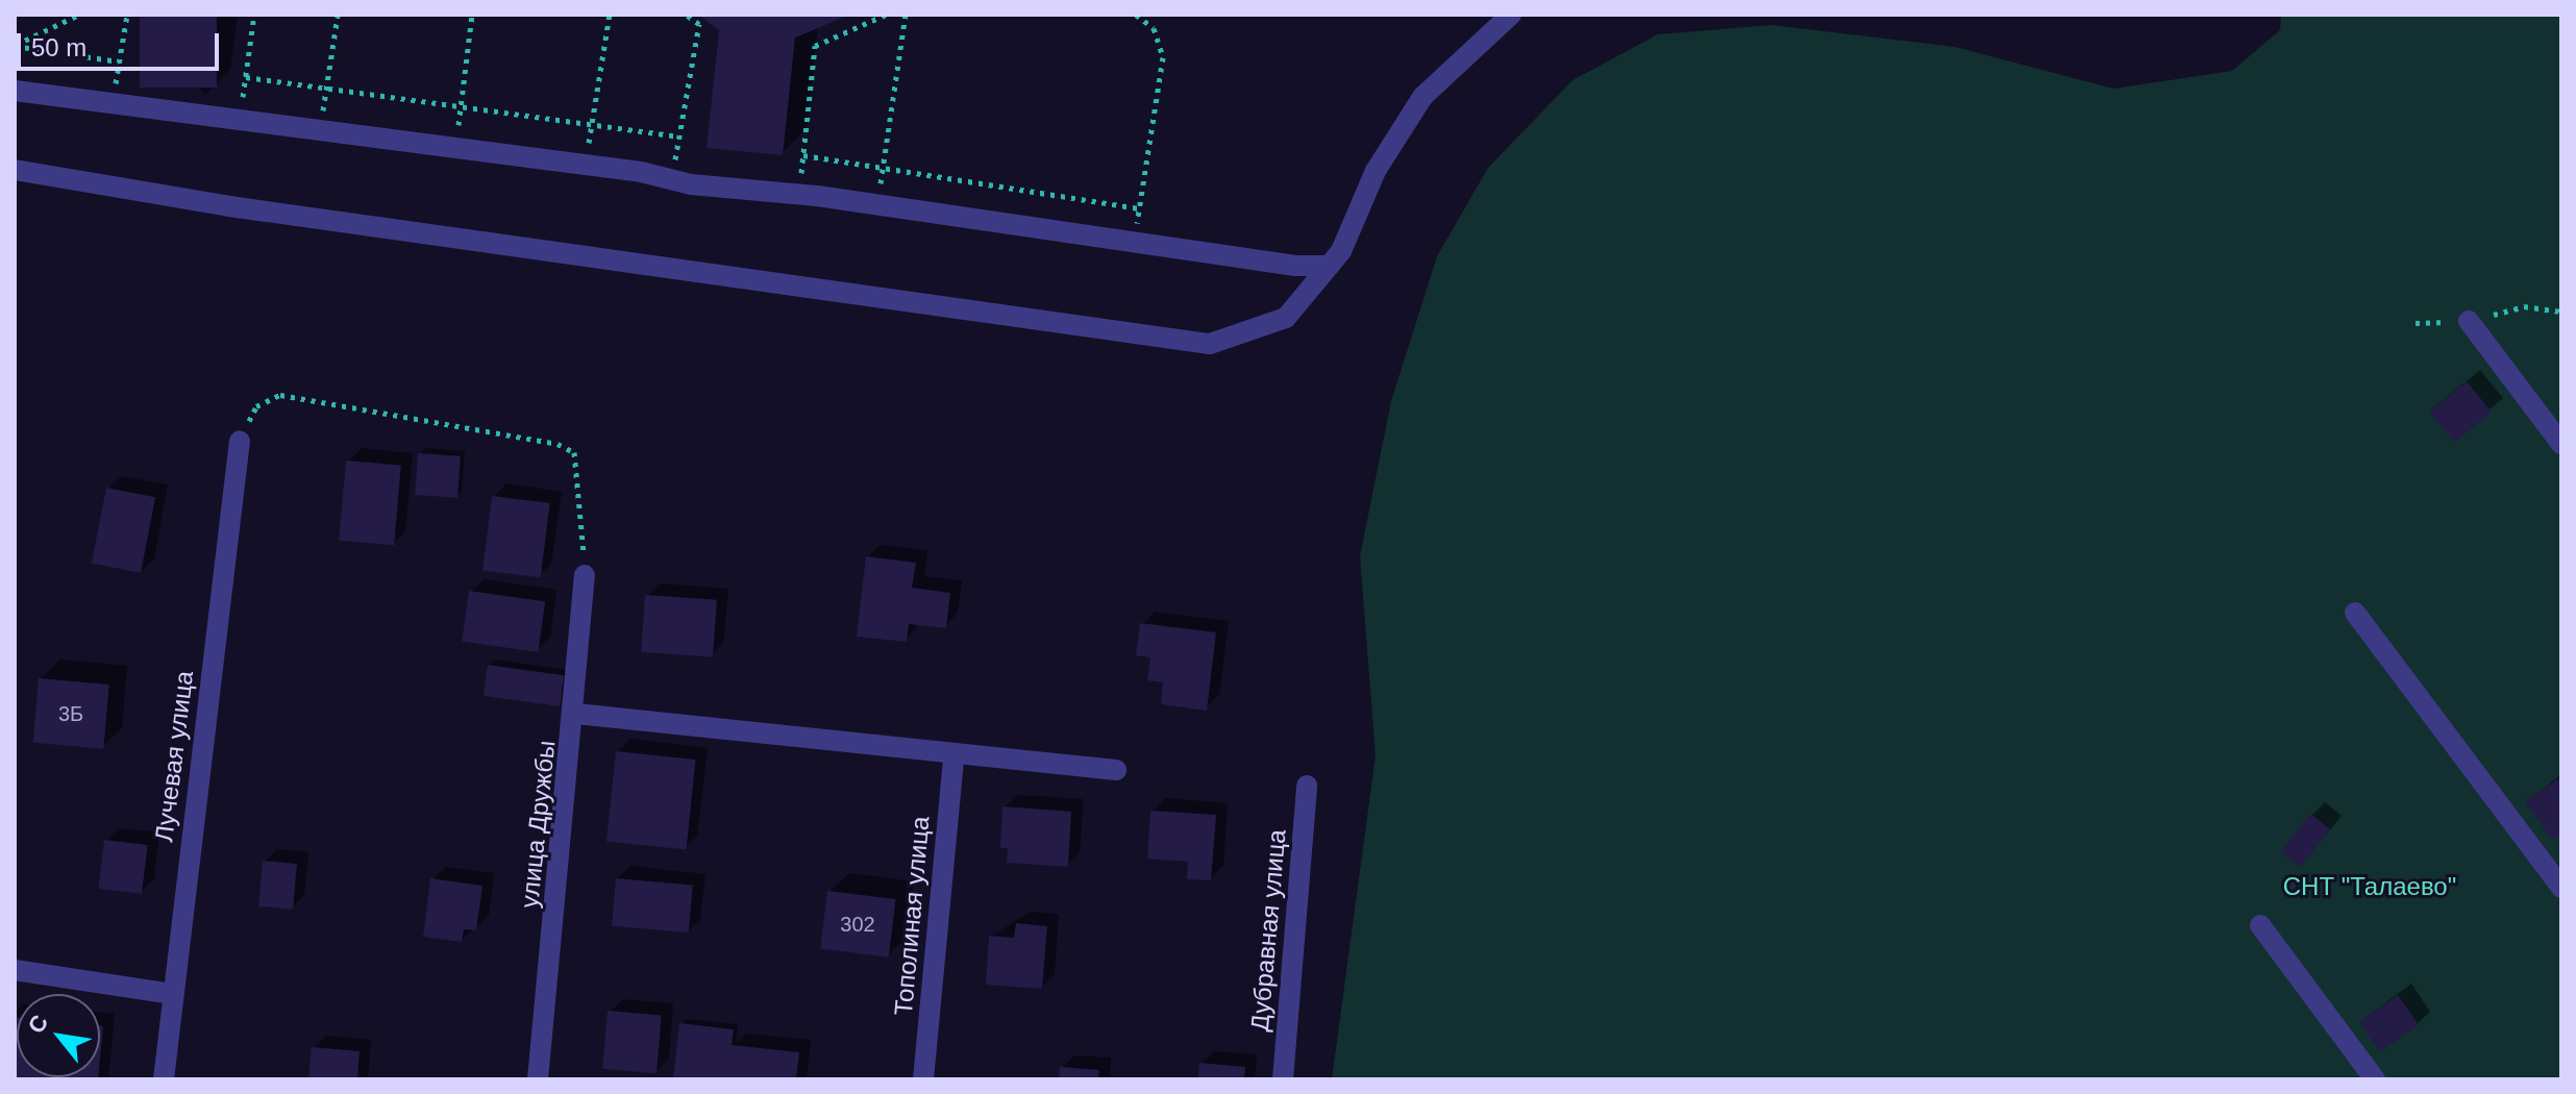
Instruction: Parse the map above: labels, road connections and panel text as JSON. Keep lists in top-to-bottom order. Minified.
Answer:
{"streets":{"street":["Лучевая улица","улица Дружбы","Тополиная улица","Дубравная улица"]},"parks":["СНТ \"Талаево\""],"house_numbers":["3Б","302"],"scale_bar":"50 m","north":"top left"}
